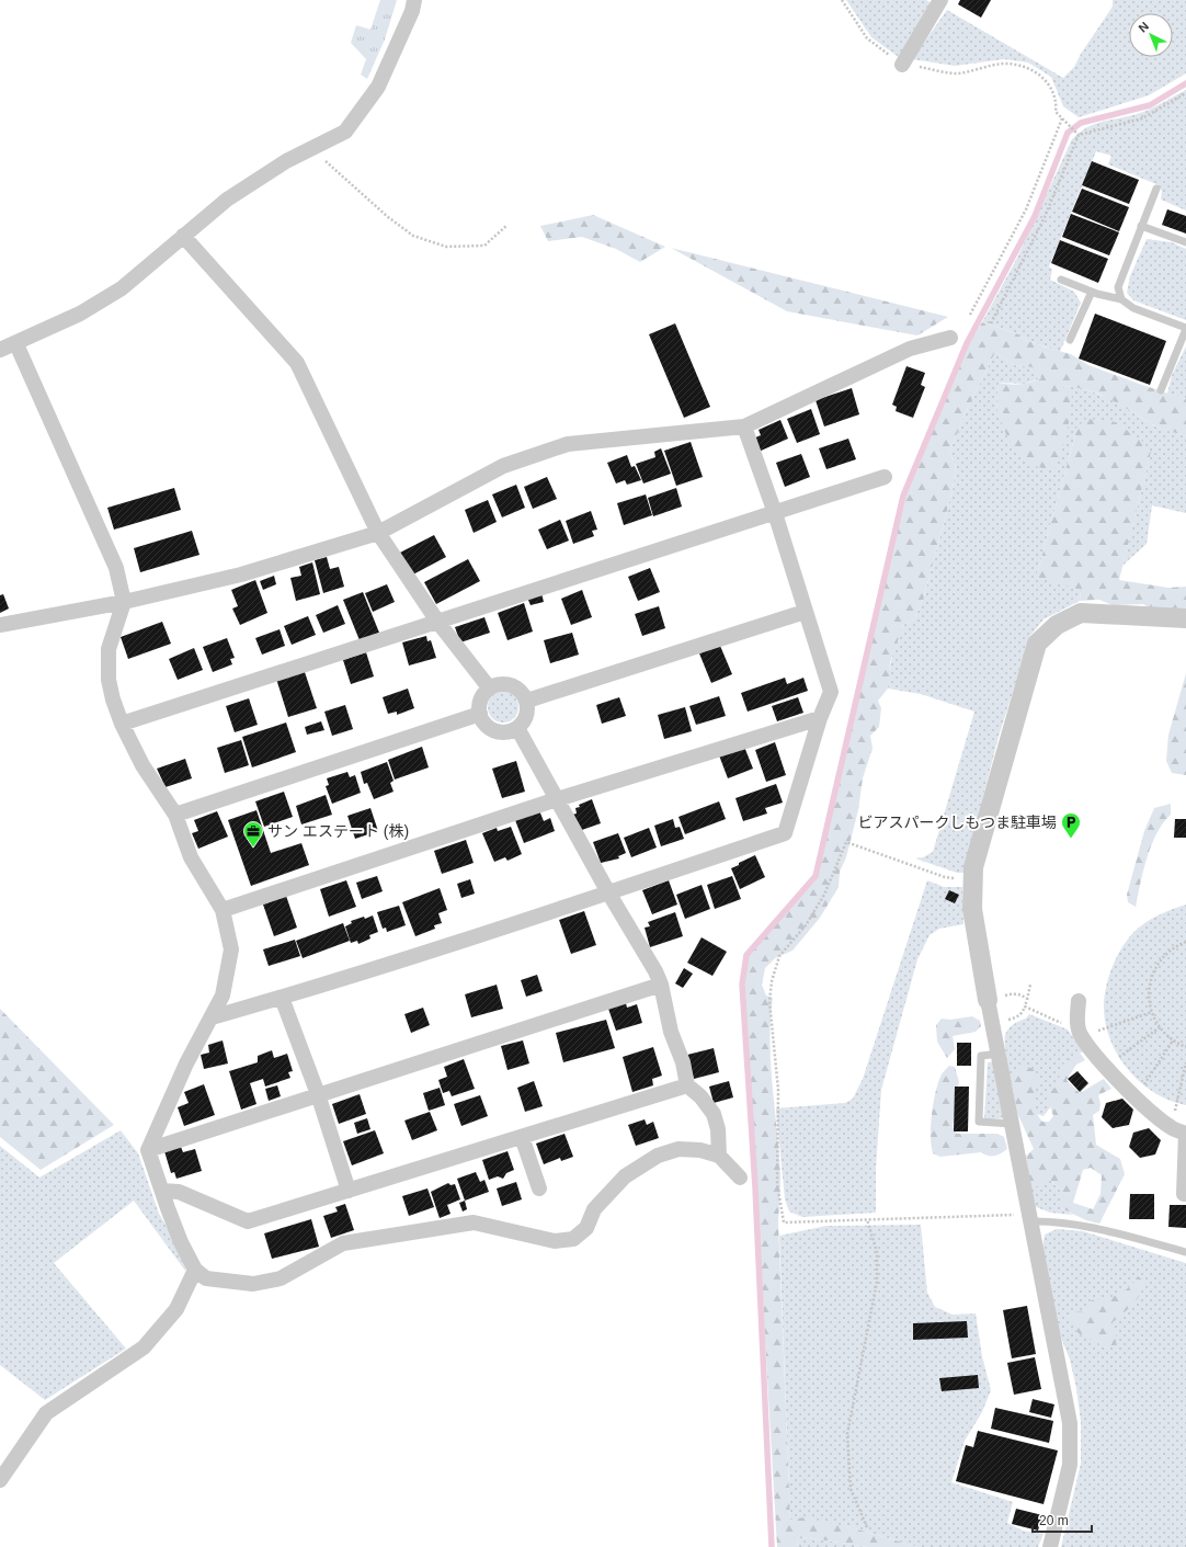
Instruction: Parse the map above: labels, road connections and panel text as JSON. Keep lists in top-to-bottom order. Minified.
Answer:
{"places":{"parking":["ビアスパークしもつま駐車場"],"office":["サン エステート (株)"]},"scale_bar":"20 m","north":"top left"}
